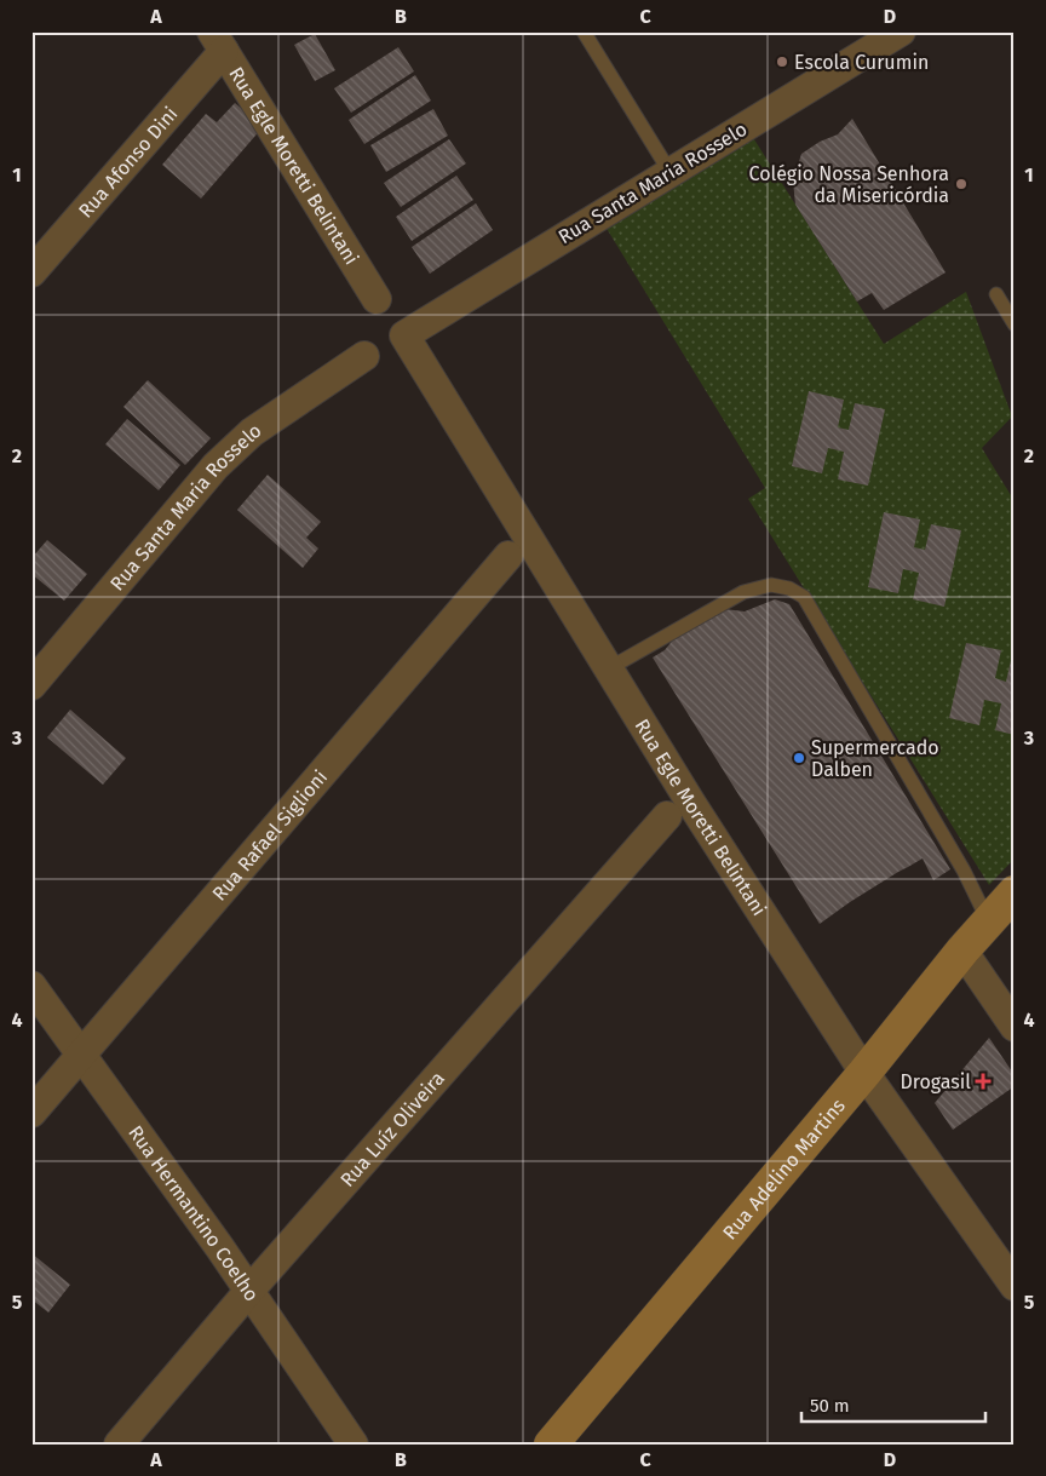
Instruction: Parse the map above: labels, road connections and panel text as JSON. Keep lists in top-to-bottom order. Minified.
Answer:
{"streets":{"main road":["Rua Adelino Martins"],"street":["Rua Afonso Dini","Rua Egle Moretti Belintani","Rua Santa Maria Rosselo","Rua Rafael Siglioni","Rua Luíz Oliveira","Rua Hermantino Coelho"]},"crossings":[["Rua Afonso Dini","Rua Egle Moretti Belintani"],["Rua Egle Moretti Belintani","Rua Santa Maria Rosselo"],["Rua Egle Moretti Belintani","Rua Adelino Martins"],["Rua Rafael Siglioni","Rua Hermantino Coelho"],["Rua Luíz Oliveira","Rua Hermantino Coelho"]],"places":{"other":["Escola Curumin","Colégio Nossa Senhora da Misericórdia","Supermercado Dalben"],"health":["Drogasil"]},"scale_bar":"50 m","grid":{"columns":["A","B","C","D"],"rows":["1","2","3","4","5"]}}
